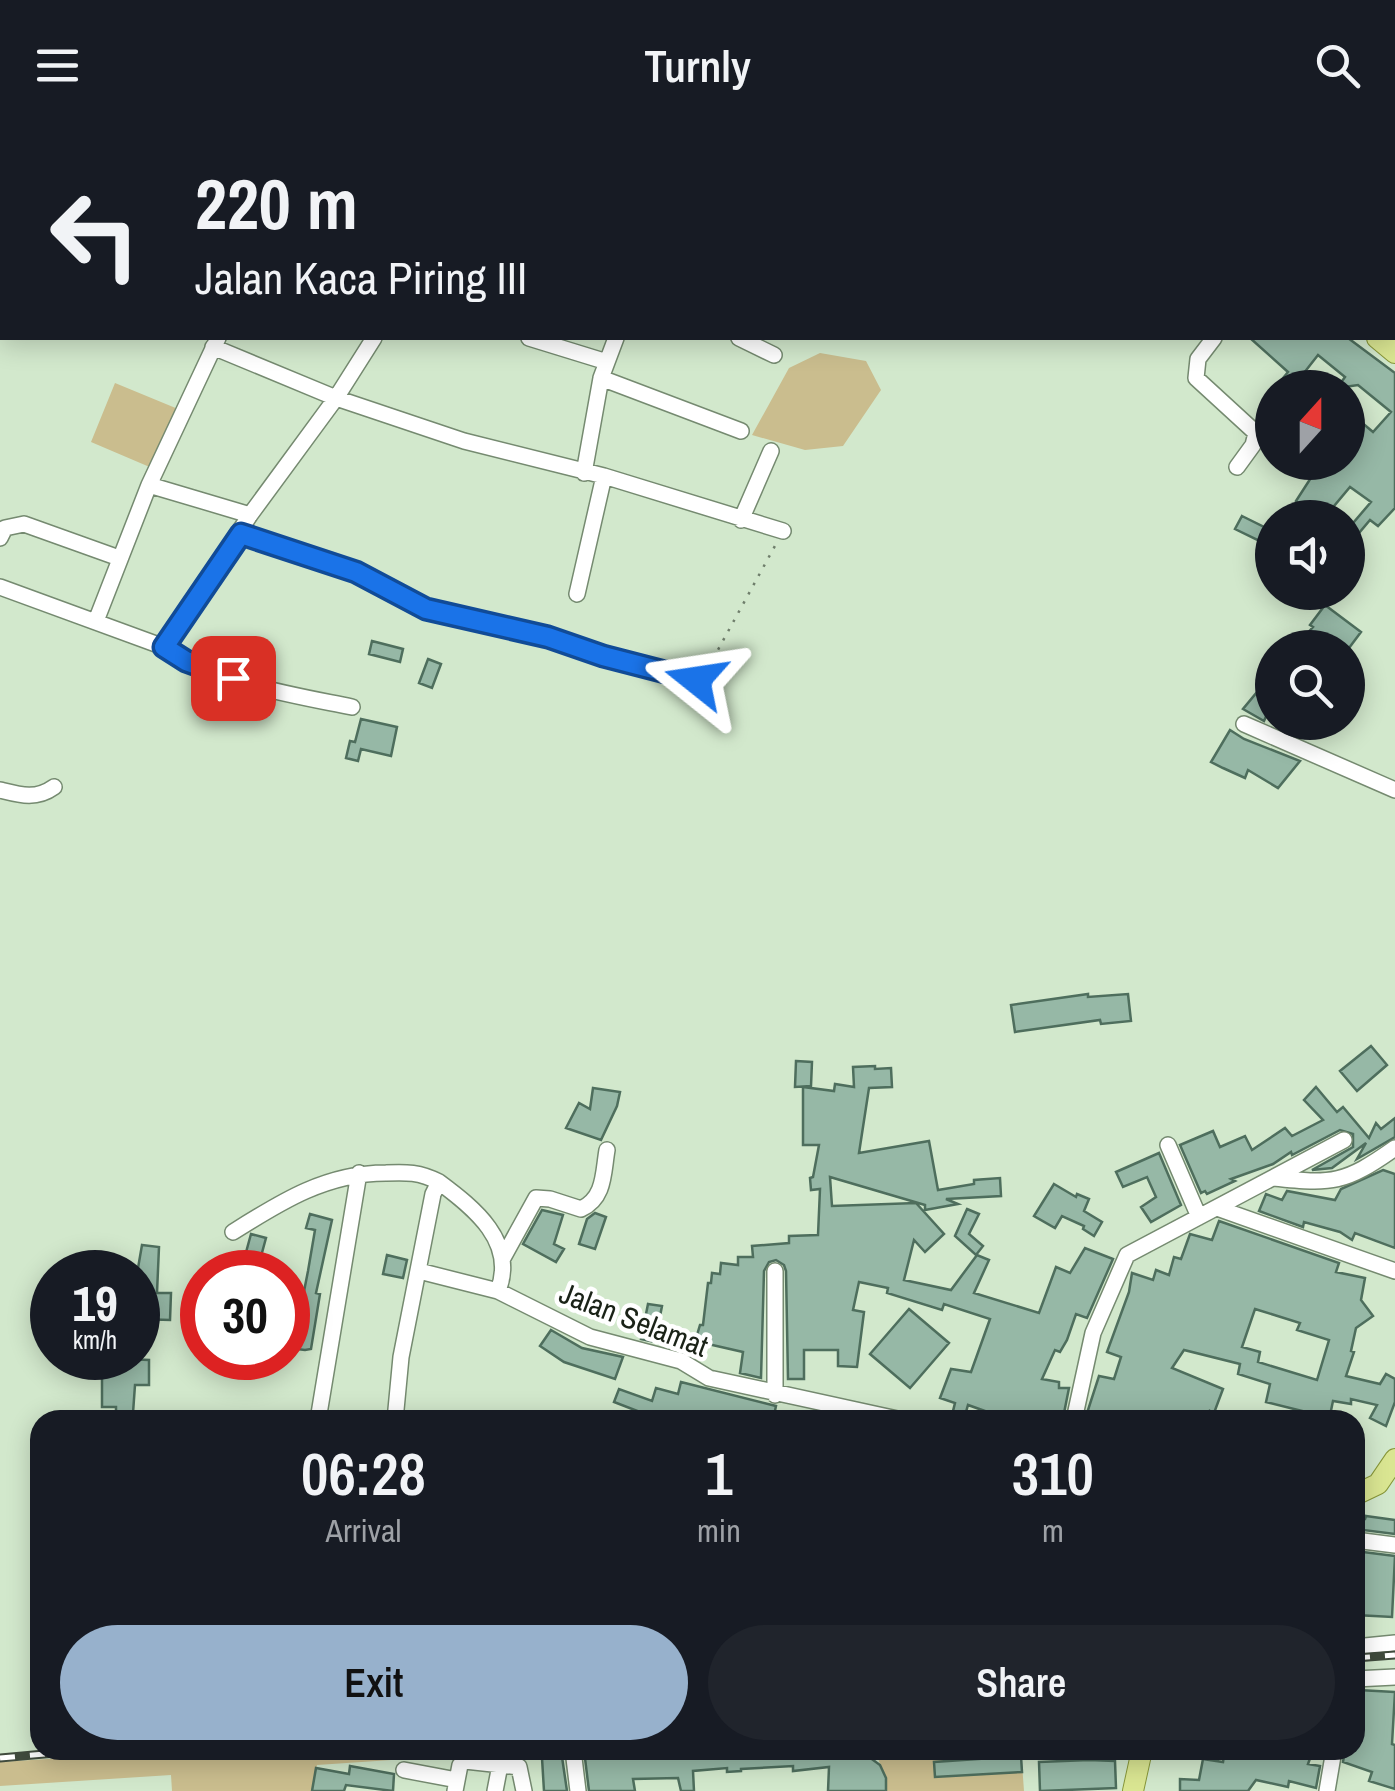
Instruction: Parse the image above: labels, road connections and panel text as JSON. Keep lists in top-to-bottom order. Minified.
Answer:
{"streets":{"street":["Jalan Selamat"]},"north":"top","page":{"header":"Turnly","turn":["220 m","Jalan Kaca Piring III"],"speed":"19 km/h","limit":"30","eta":["06:28","Arrival","1","min","310","m"],"buttons":["Exit","Share"]}}
